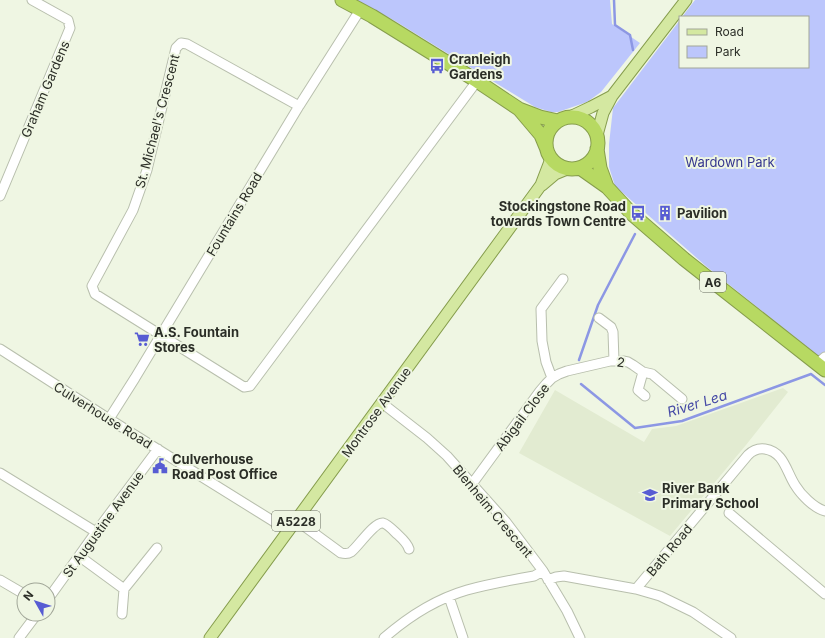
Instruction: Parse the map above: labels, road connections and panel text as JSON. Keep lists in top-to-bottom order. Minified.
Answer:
{"streets":{"highway":["A6"],"main road":["Montrose Avenue","A5228"],"street":["Graham Gardens","St. Michael's Crescent","Fountains Road","2","Culverhouse Road","Abigail Close","Blenheim Crescent","St Augustine Avenue","Bath Road"]},"crossings":[["St. Michael's Crescent","Fountains Road"],["Fountains Road","Culverhouse Road"],["A6","Montrose Avenue"],["2","Abigail Close"],["Montrose Avenue","Culverhouse Road"],["Montrose Avenue","Blenheim Crescent"],["Culverhouse Road","St Augustine Avenue"],["Abigail Close","Blenheim Crescent"]],"water":["River Lea"],"parks":["Wardown Park"],"places":{"bus stop":["Cranleigh Gardens","Stockingstone Road towards Town Centre"],"building":["Pavilion"],"supermarket":["A.S. Fountain Stores"],"public building":["Culverhouse Road Post Office"],"school or university":["River Bank Primary School"]},"legend":["Road","Park"],"north":"top left"}
